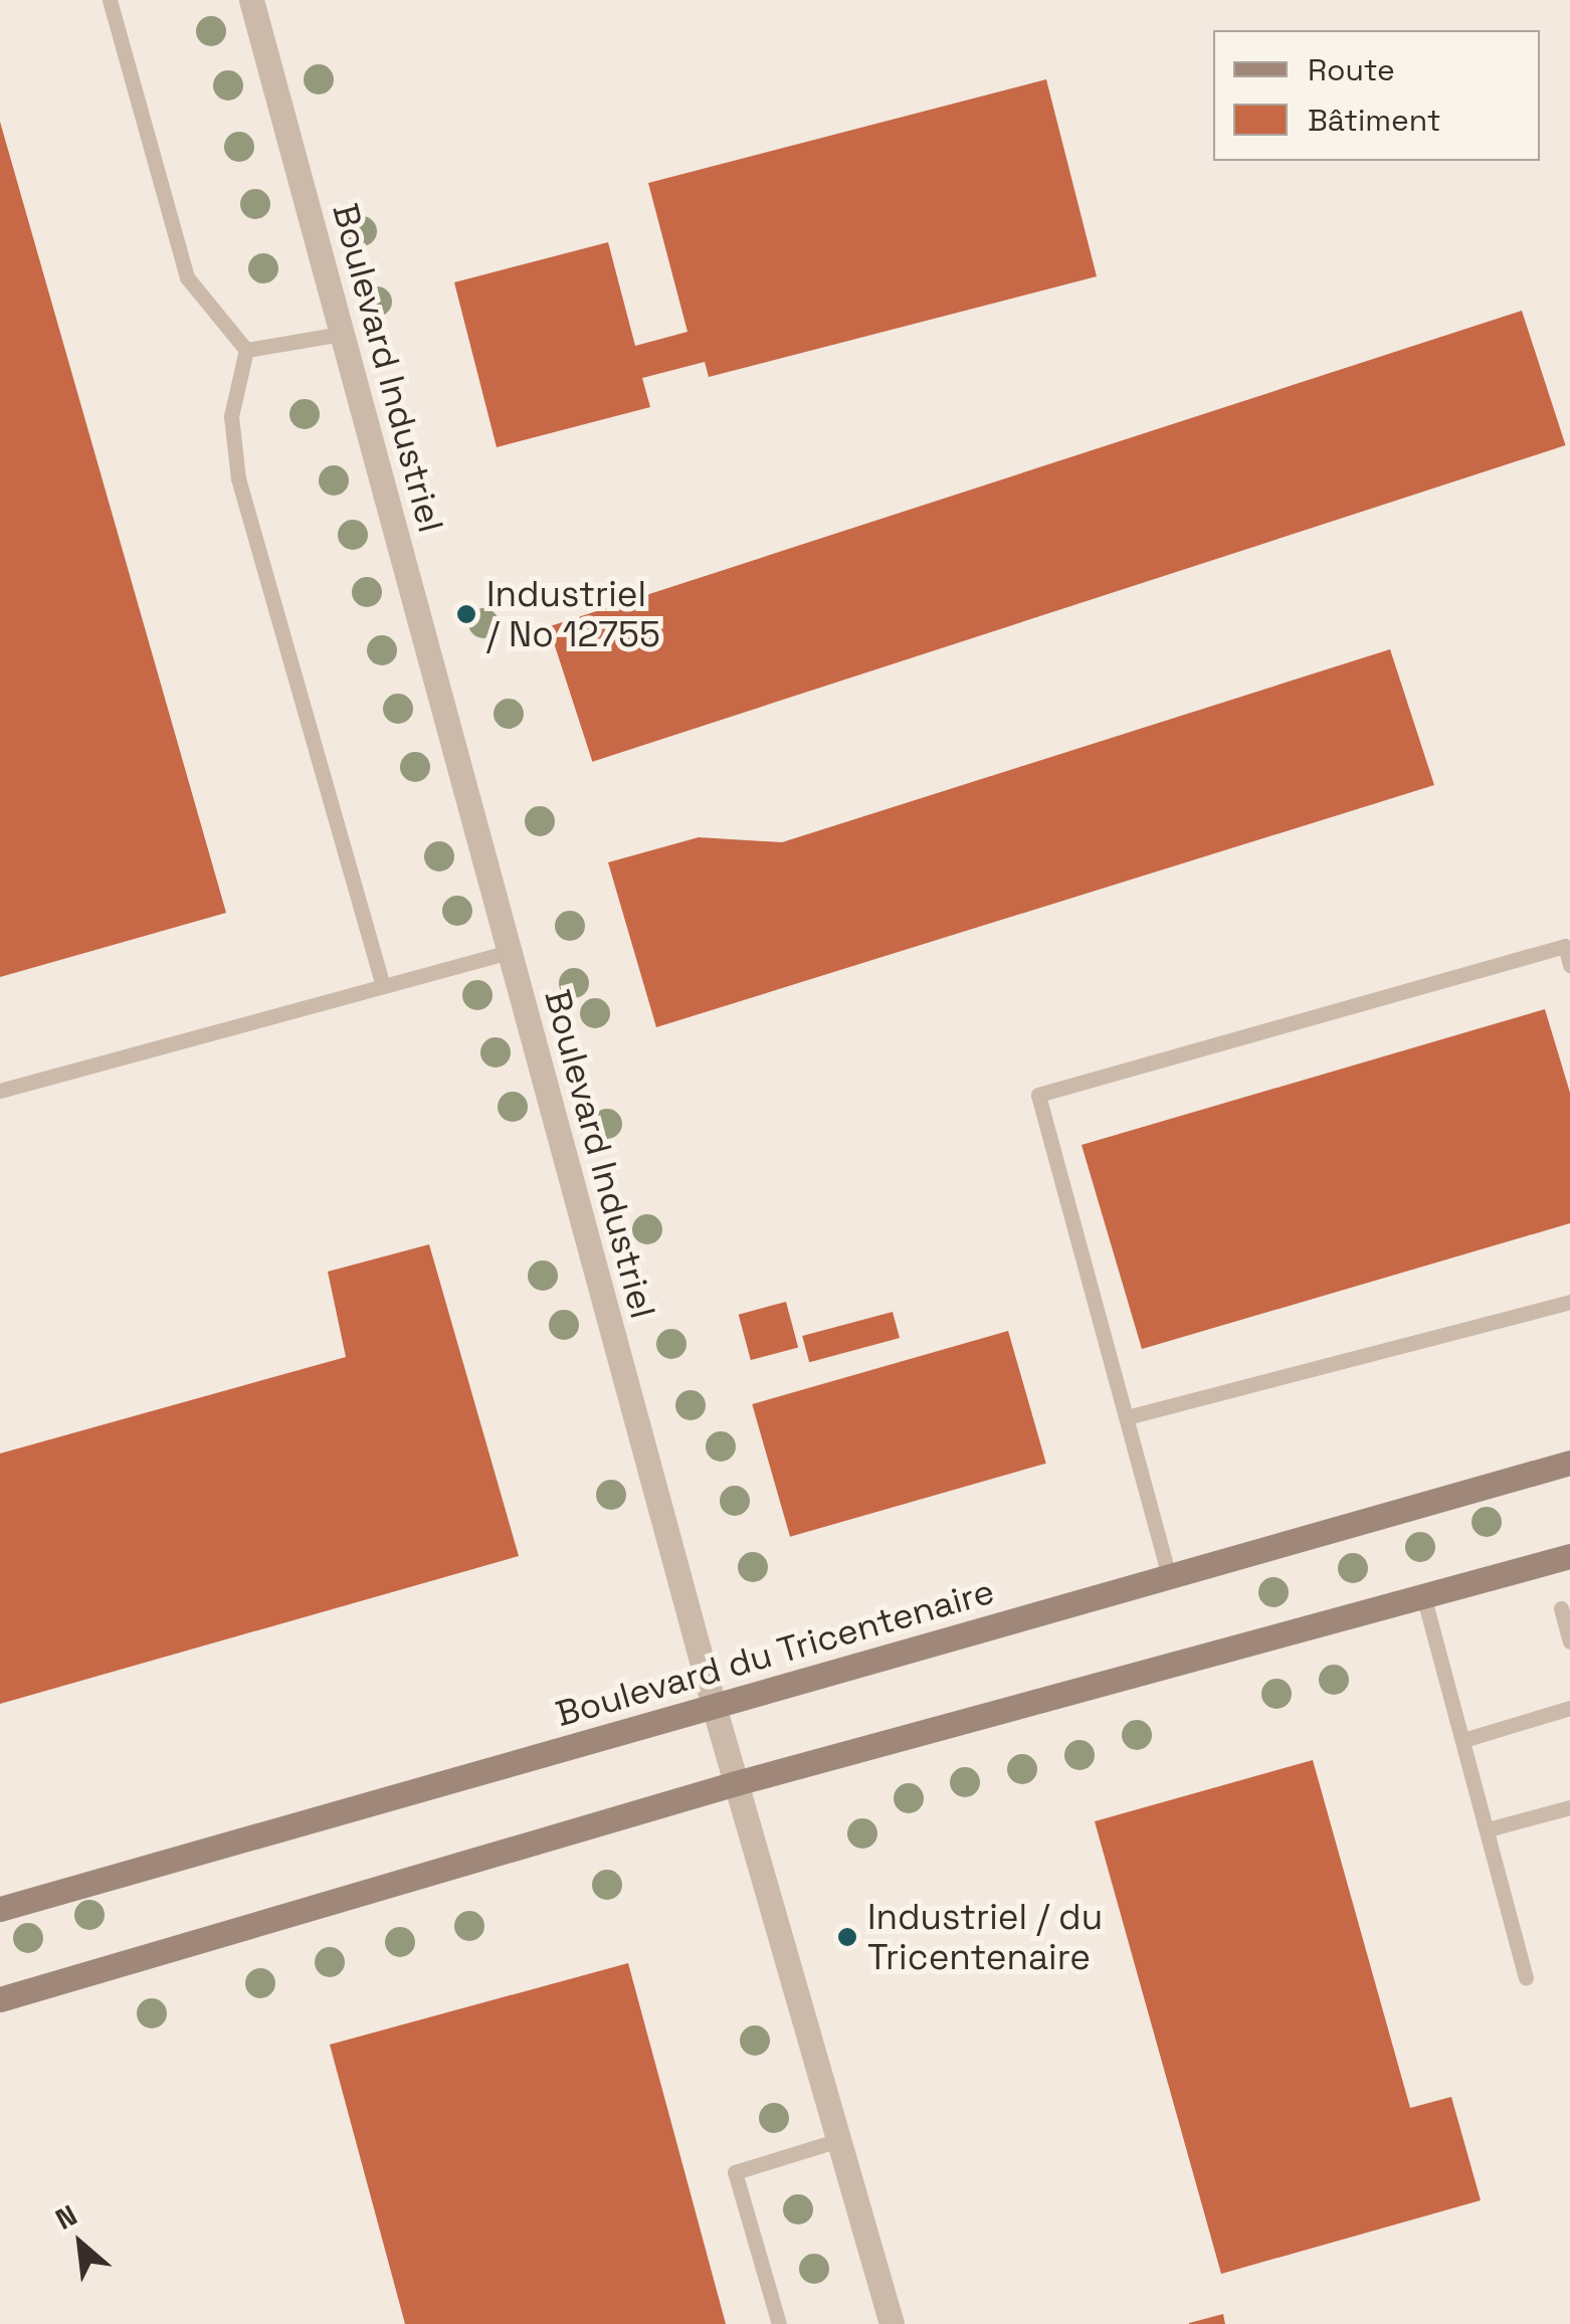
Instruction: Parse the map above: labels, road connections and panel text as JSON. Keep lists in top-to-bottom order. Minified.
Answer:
{"streets":{"street":["Boulevard Industriel","Boulevard du Tricentenaire"]},"crossings":[["Boulevard Industriel","Boulevard du Tricentenaire"]],"places":["Industriel / No 12755","Industriel / du Tricentenaire"],"legend":["Route","Bâtiment"],"north":"top left"}
